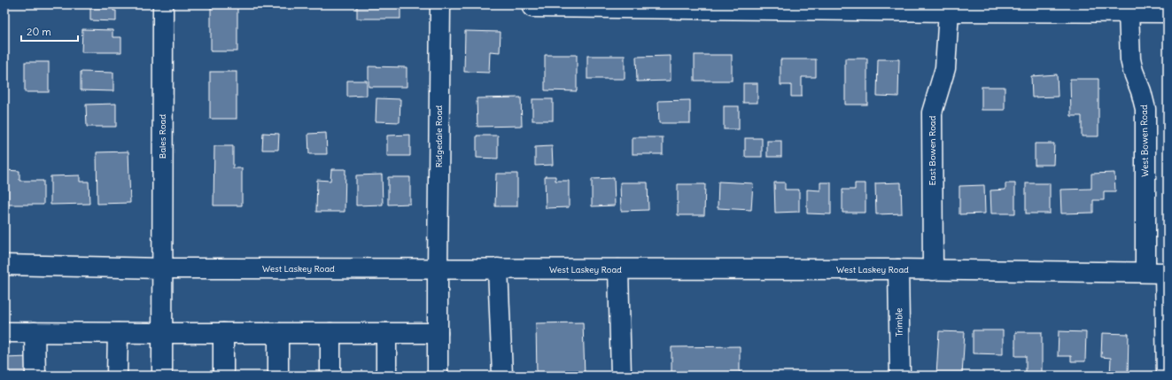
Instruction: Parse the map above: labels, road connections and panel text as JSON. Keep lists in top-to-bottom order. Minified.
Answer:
{"streets":{"street":["Bales Road","Ridgedale Road","West Bowen Road","East Bowen Road","West Laskey Road","Trimble"]},"crossings":[["Bales Road","West Laskey Road"],["Ridgedale Road","West Laskey Road"],["West Bowen Road","West Laskey Road"],["East Bowen Road","West Laskey Road"],["West Laskey Road","Trimble"]],"scale_bar":"20 m"}
